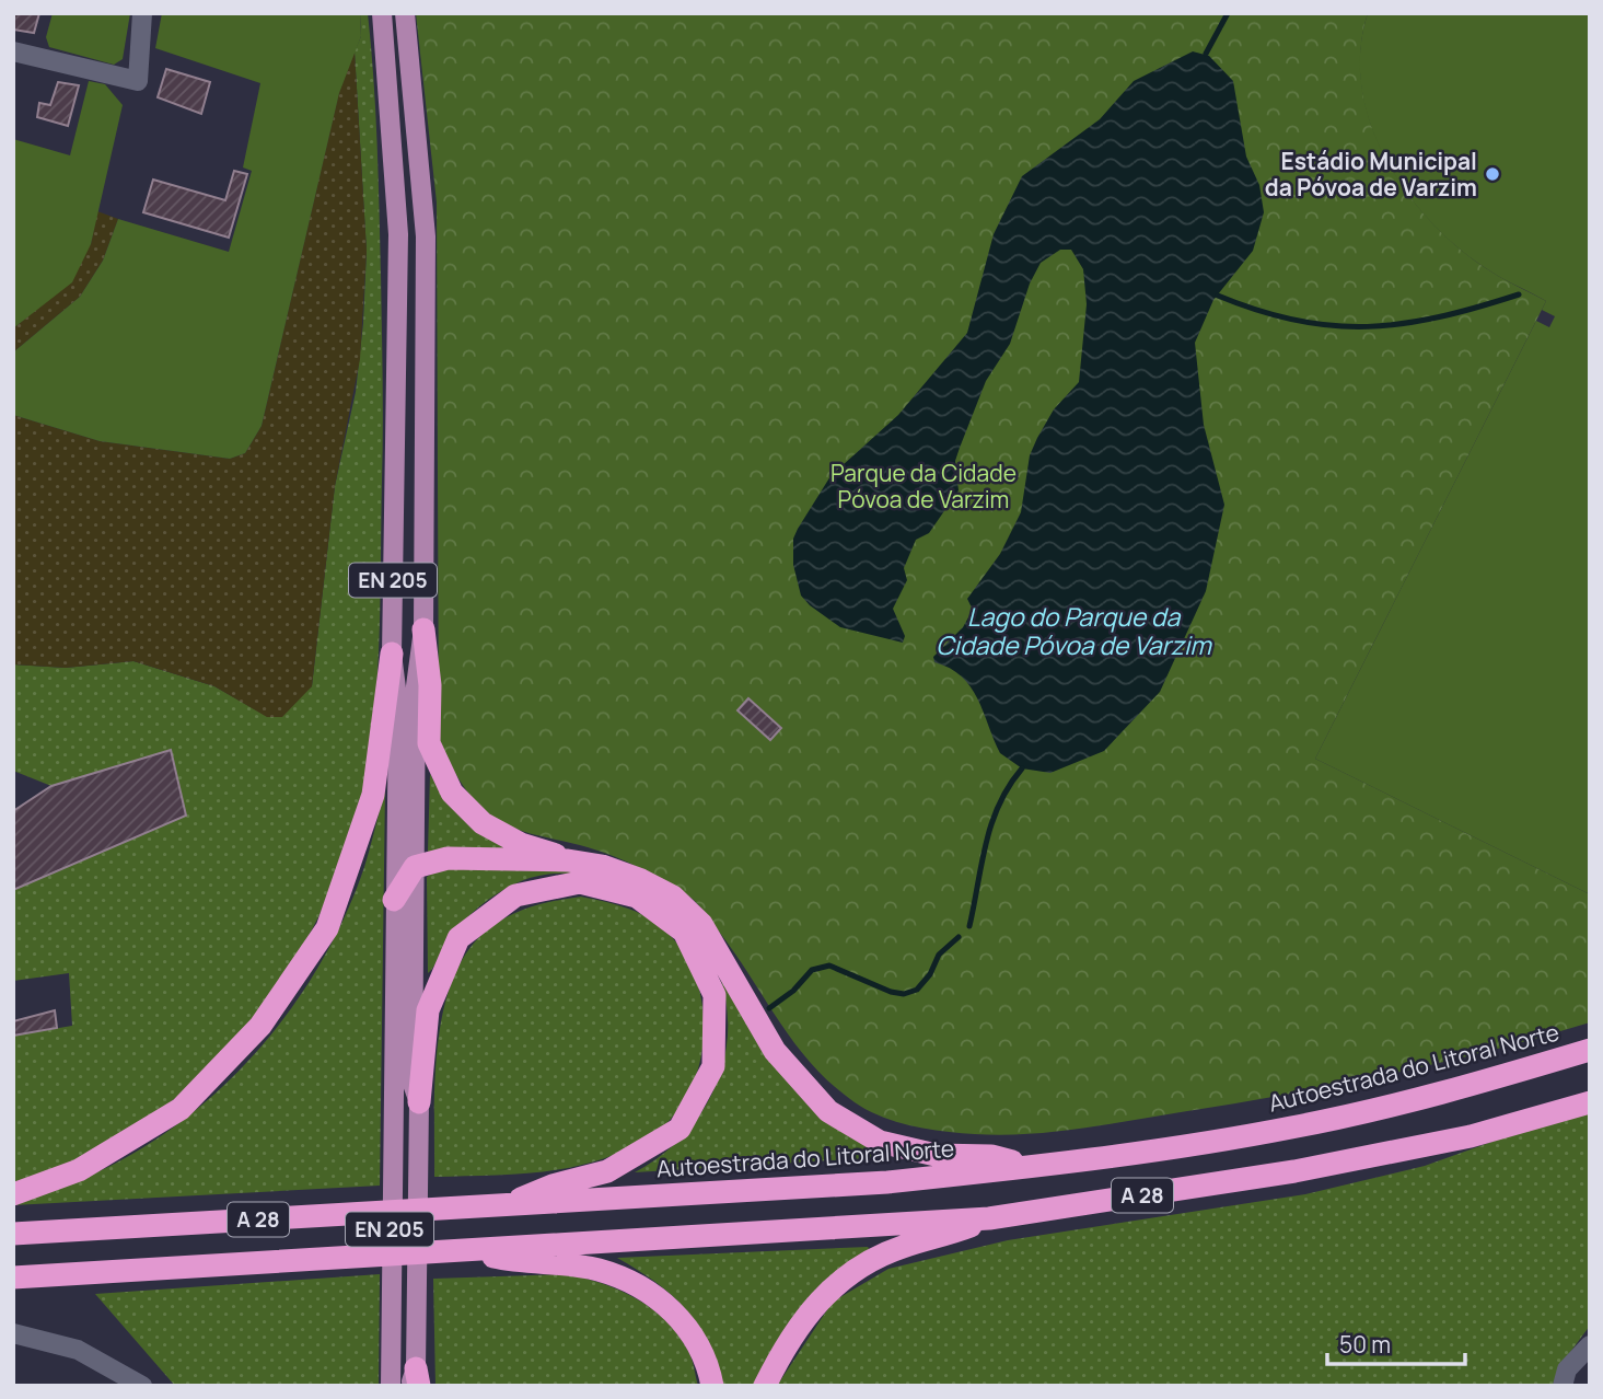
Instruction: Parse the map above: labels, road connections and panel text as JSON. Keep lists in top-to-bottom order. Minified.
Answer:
{"streets":{"highway":["Autoestrada do Litoral Norte","A 28"],"main road":["EN 205"]},"water":["Lago do Parque da Cidade Póvoa de Varzim"],"parks":["Parque da Cidade Póvoa de Varzim"],"places":["Estádio Municipal da Póvoa de Varzim"],"scale_bar":"50 m"}
